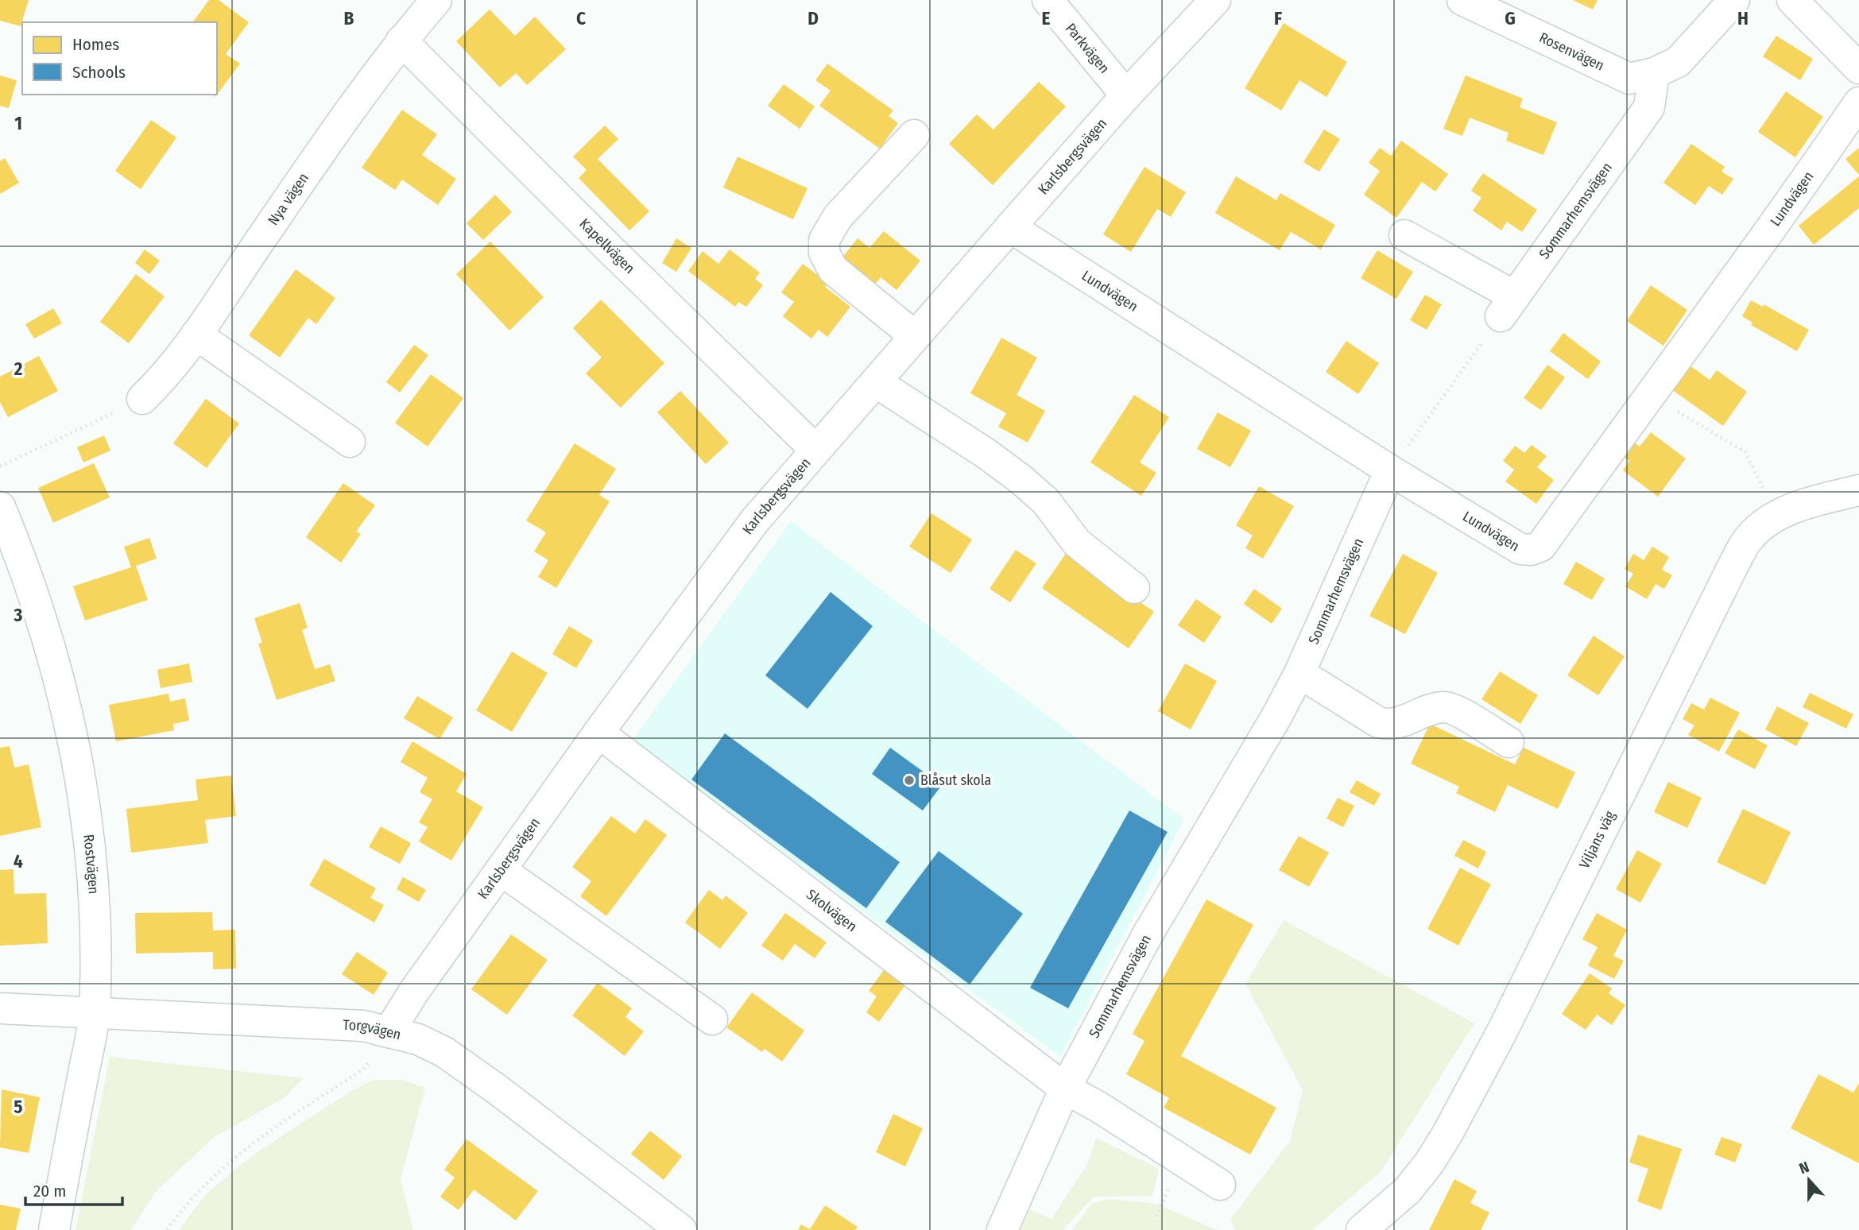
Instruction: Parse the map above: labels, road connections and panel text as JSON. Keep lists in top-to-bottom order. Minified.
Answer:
{"streets":{"street":["Parkvägen","Rosenvägen","Karlsbergsvägen","Nya vägen","Lundvägen","Sommarhemsvägen","Kapellvägen","Viljans väg","Rostvägen","Skolvägen","Torgvägen"]},"crossings":[["Parkvägen","Karlsbergsvägen"],["Rosenvägen","Sommarhemsvägen"],["Karlsbergsvägen","Lundvägen"],["Karlsbergsvägen","Kapellvägen"],["Karlsbergsvägen","Skolvägen"],["Karlsbergsvägen","Torgvägen"],["Nya vägen","Kapellvägen"],["Lundvägen","Sommarhemsvägen"],["Sommarhemsvägen","Skolvägen"],["Rostvägen","Torgvägen"]],"places":["Blåsut skola"],"legend":["Homes","Schools"],"scale_bar":"20 m","north":"top","grid":{"columns":["B","C","D","E","F","G","H"],"rows":["1","2","3","4","5"]}}
